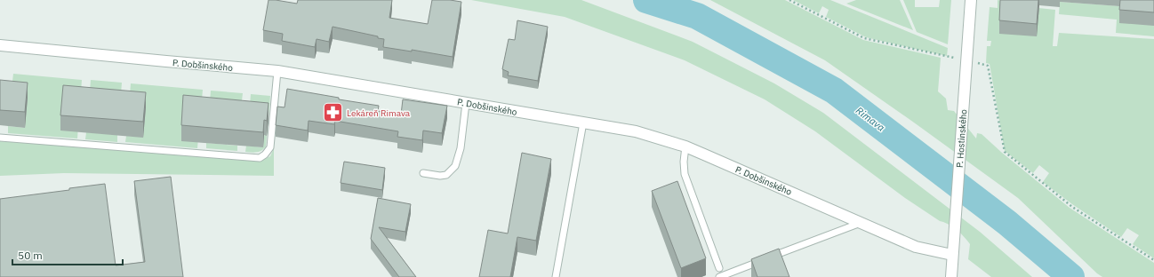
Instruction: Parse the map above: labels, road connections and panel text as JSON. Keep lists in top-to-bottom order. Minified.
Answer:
{"streets":{"street":["P. Dobšinského","P. Hostinského"]},"crossings":[["P. Dobšinského","P. Hostinského"]],"water":["Rimava"],"places":{"pharmacy":["Lekáreň Rimava"]},"scale_bar":"50 m"}
